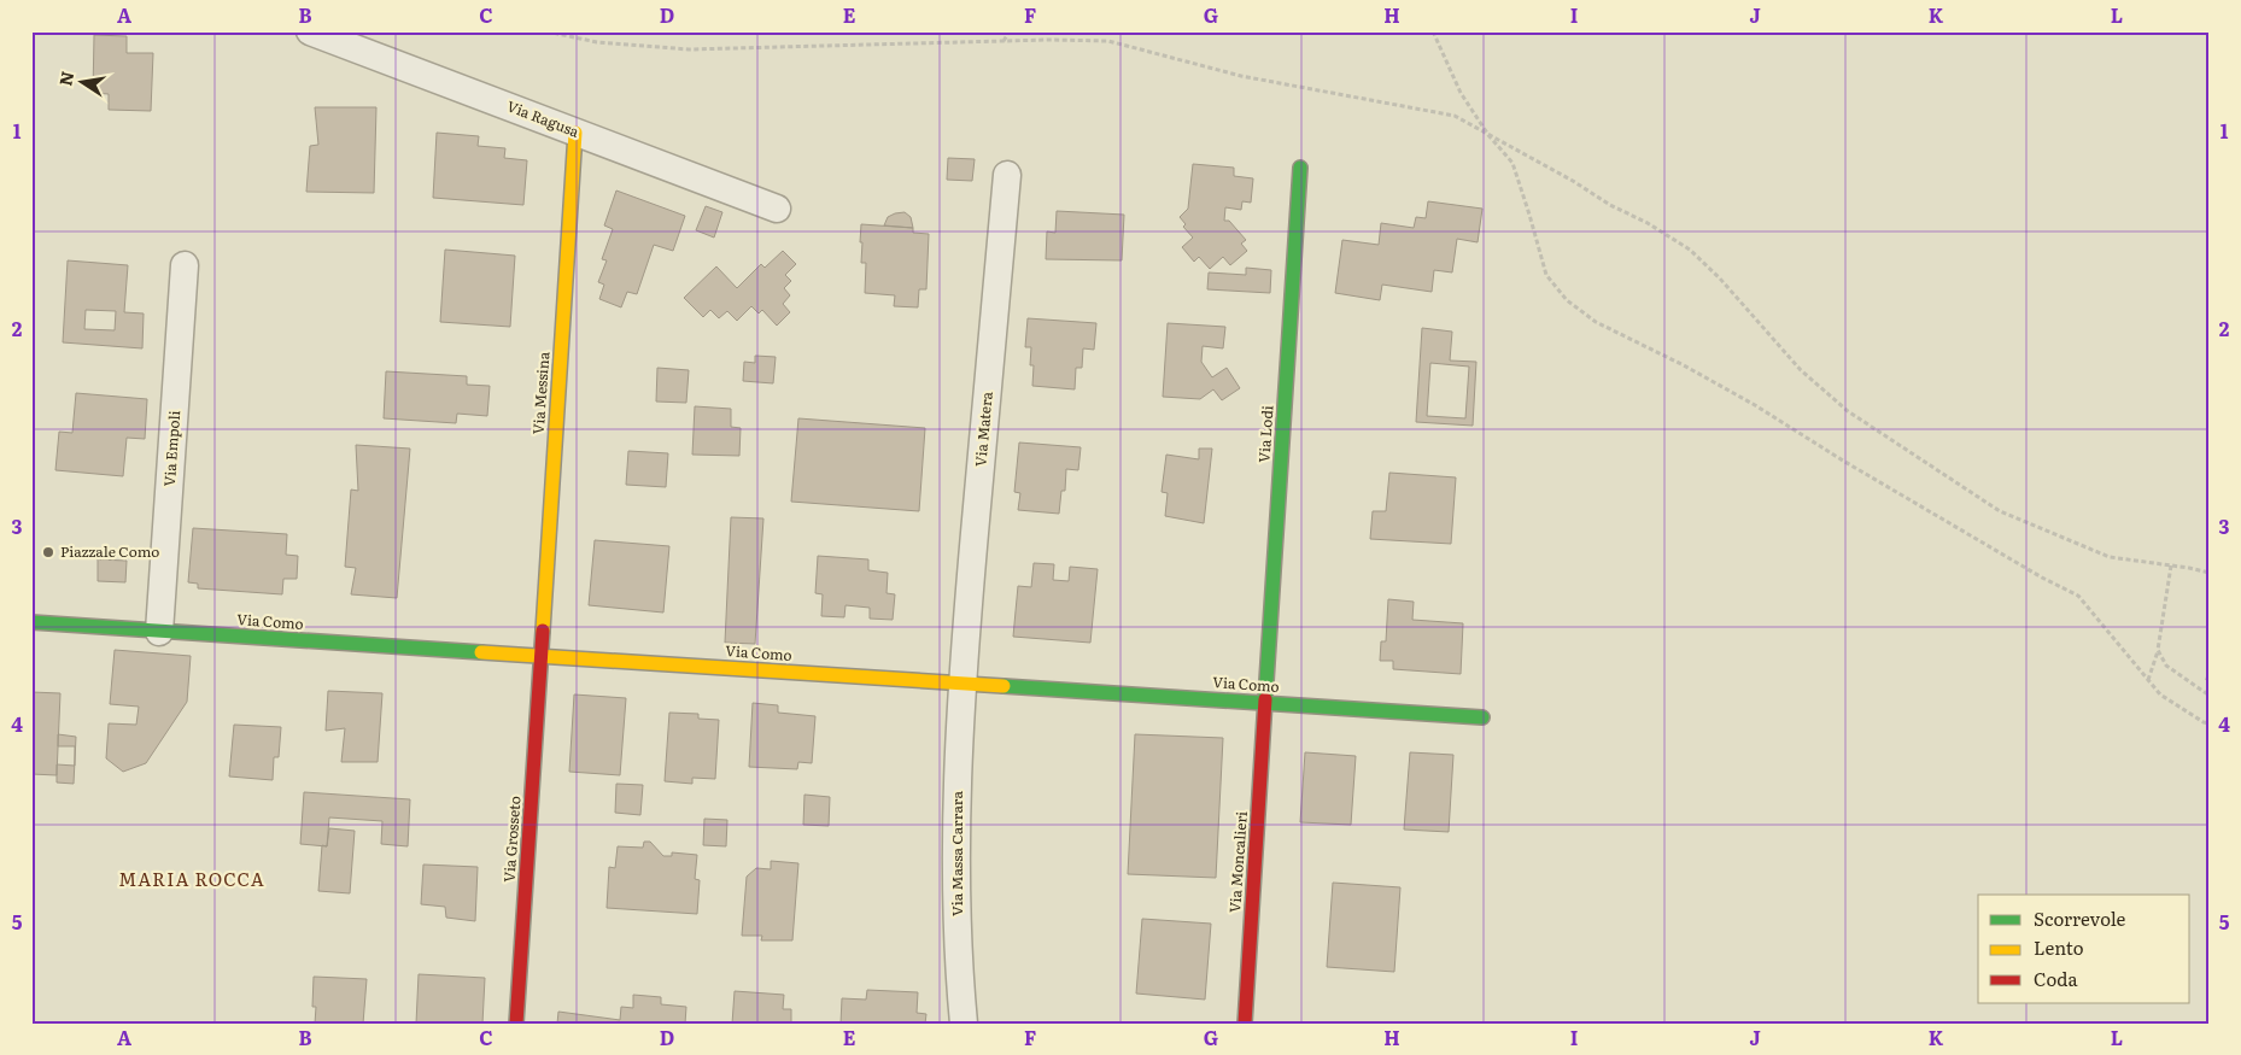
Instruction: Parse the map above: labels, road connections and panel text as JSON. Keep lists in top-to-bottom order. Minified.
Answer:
{"streets":{"street":["Via Ragusa","Via Messina","Via Matera","Via Lodi","Via Empoli","Via Como","Via Grosseto","Via Massa Carrara","Via Moncalieri"]},"crossings":[["Via Ragusa","Via Messina"],["Via Messina","Via Como"],["Via Messina","Via Grosseto"],["Via Matera","Via Como"],["Via Matera","Via Massa Carrara"],["Via Lodi","Via Como"],["Via Lodi","Via Moncalieri"],["Via Empoli","Via Como"],["Via Como","Via Grosseto"],["Via Como","Via Massa Carrara"],["Via Como","Via Moncalieri"]],"districts":["MARIA ROCCA"],"places":["Piazzale Como"],"legend":["Scorrevole","Lento","Coda"],"north":"left","grid":{"columns":["A","B","C","D","E","F","G","H","I","J","K","L"],"rows":["1","2","3","4","5"]}}
